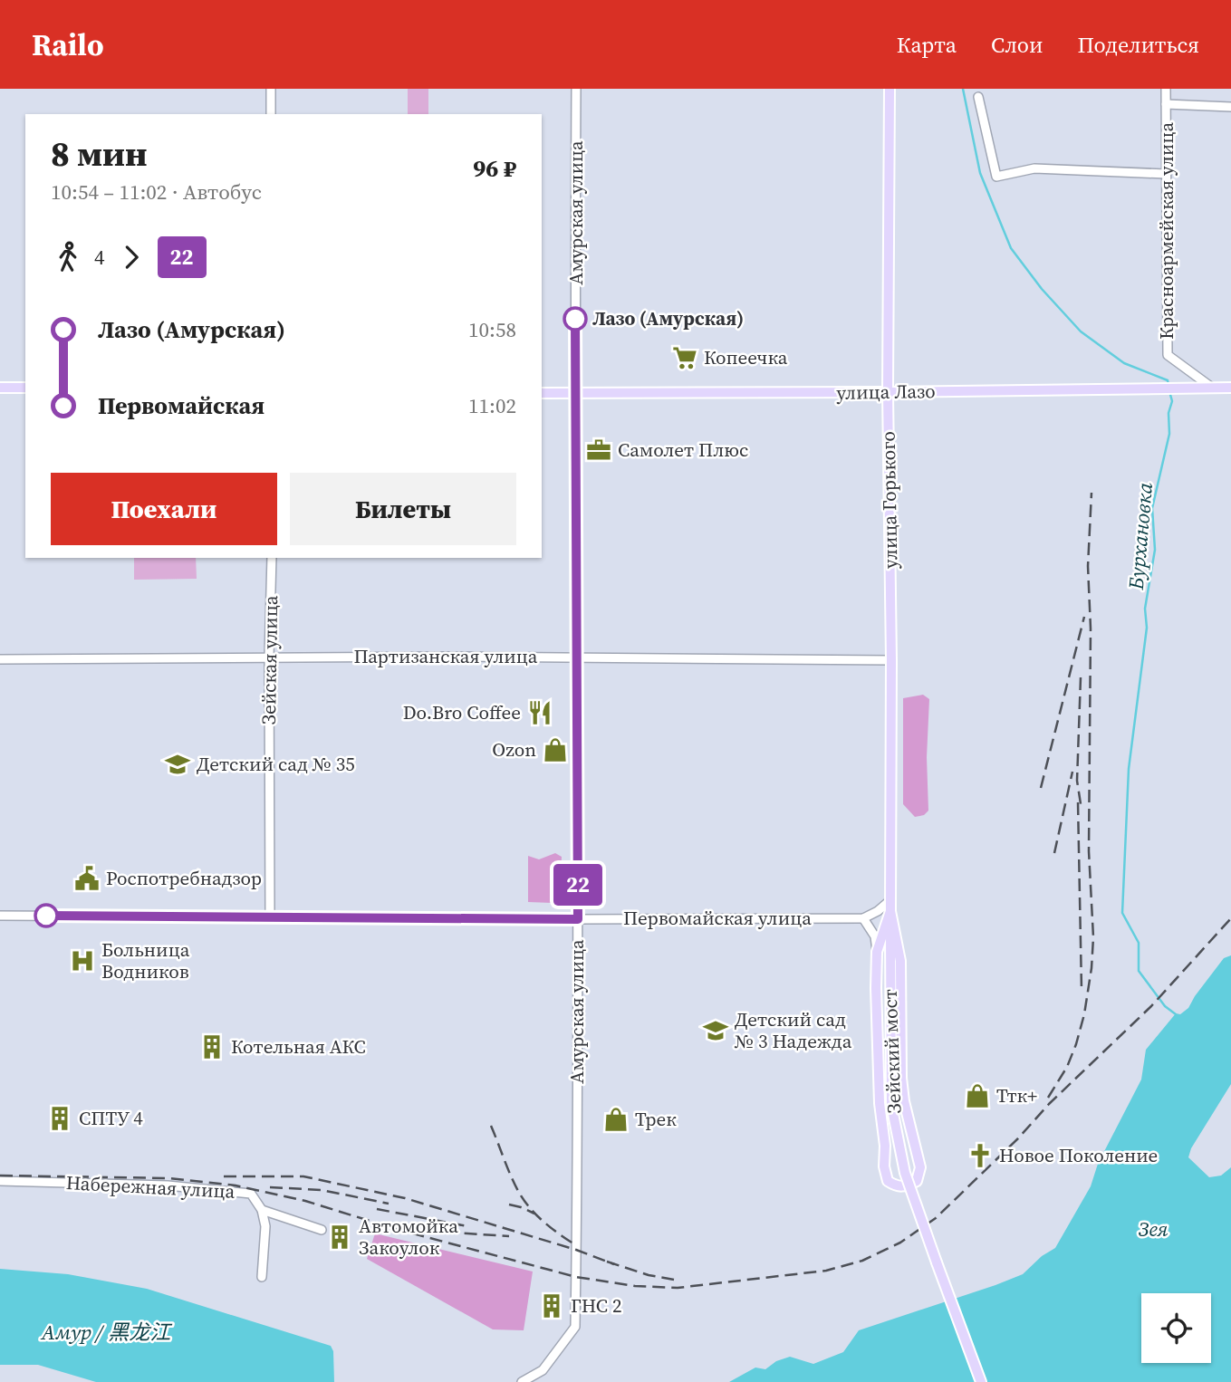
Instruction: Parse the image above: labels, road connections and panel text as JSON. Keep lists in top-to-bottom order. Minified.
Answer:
{"streets":{"main road":["улица Лазо","улица Горького","Зейский мост"],"street":["Амурская улица","Красноармейская улица","Партизанская улица","Зейская улица","Первомайская улица","Набережная улица"]},"crossings":[["Амурская улица","улица Лазо"],["Амурская улица","Партизанская улица"],["Амурская улица","Первомайская улица"],["Красноармейская улица","улица Лазо"],["улица Лазо","улица Горького"],["улица Горького","Партизанская улица"],["улица Горького","Зейский мост"],["Партизанская улица","Зейская улица"],["Зейская улица","Первомайская улица"]],"water":["Бурхановка","Зея","Амур / 黑龙江"],"places":{"other":["Лазо (Амурская)"],"supermarket":["Копеечка"],"office":["Самолет Плюс"],"restaurant":["Do.Bro Coffee"],"shop":["Ozon","Ттк+","Трек"],"school or university":["Детский сад № 35","Детский сад № 3 Надежда"],"public building":["Роспотребнадзор"],"hospital":["Больница Водников"],"building":["Котельная АКС","СПТУ 4","Автомойка Закоулок","ГНС 2"],"church":["Новое Поколение"]},"lines":["bus line 22"],"page":{"header":"Railo","nav":["Карта","Слои","Поделиться"],"on_map":"22","heading":["8 мин","10:54 – 11:02 · Автобус","96 ₽"],"legs":["4","22"],"list":[{"name":"Лазо (Амурская)","value":"10:58"},{"name":"Первомайская","value":"11:02"}],"buttons":["Поехали","Билеты"]}}
